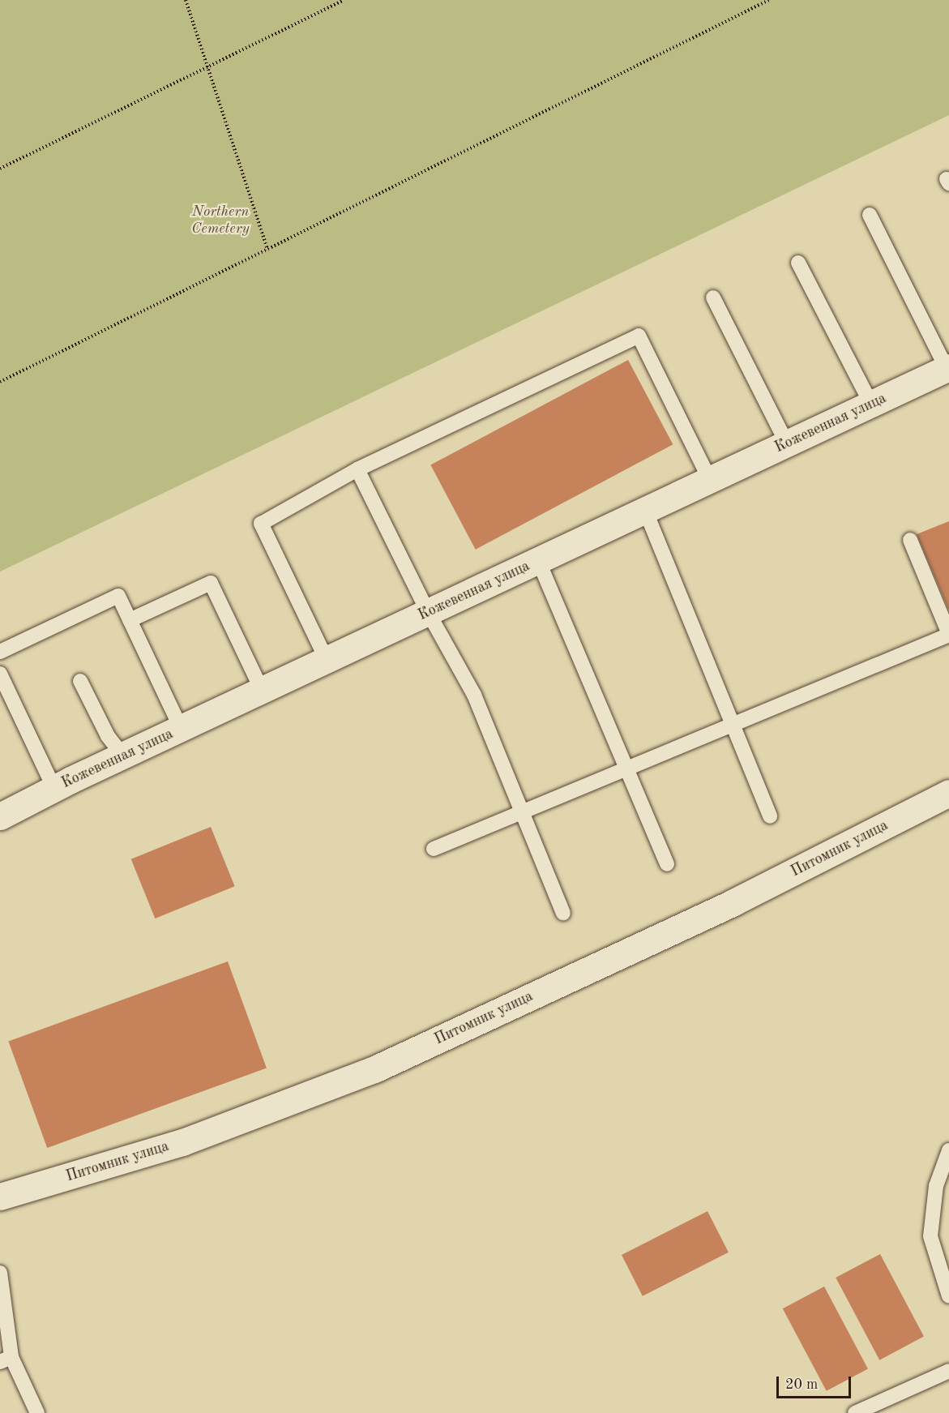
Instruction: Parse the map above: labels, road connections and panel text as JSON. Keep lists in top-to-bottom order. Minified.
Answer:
{"streets":{"street":["Кожевенная улица","Питомник улица"]},"parks":["Northern Cemetery"],"scale_bar":"20 m"}
